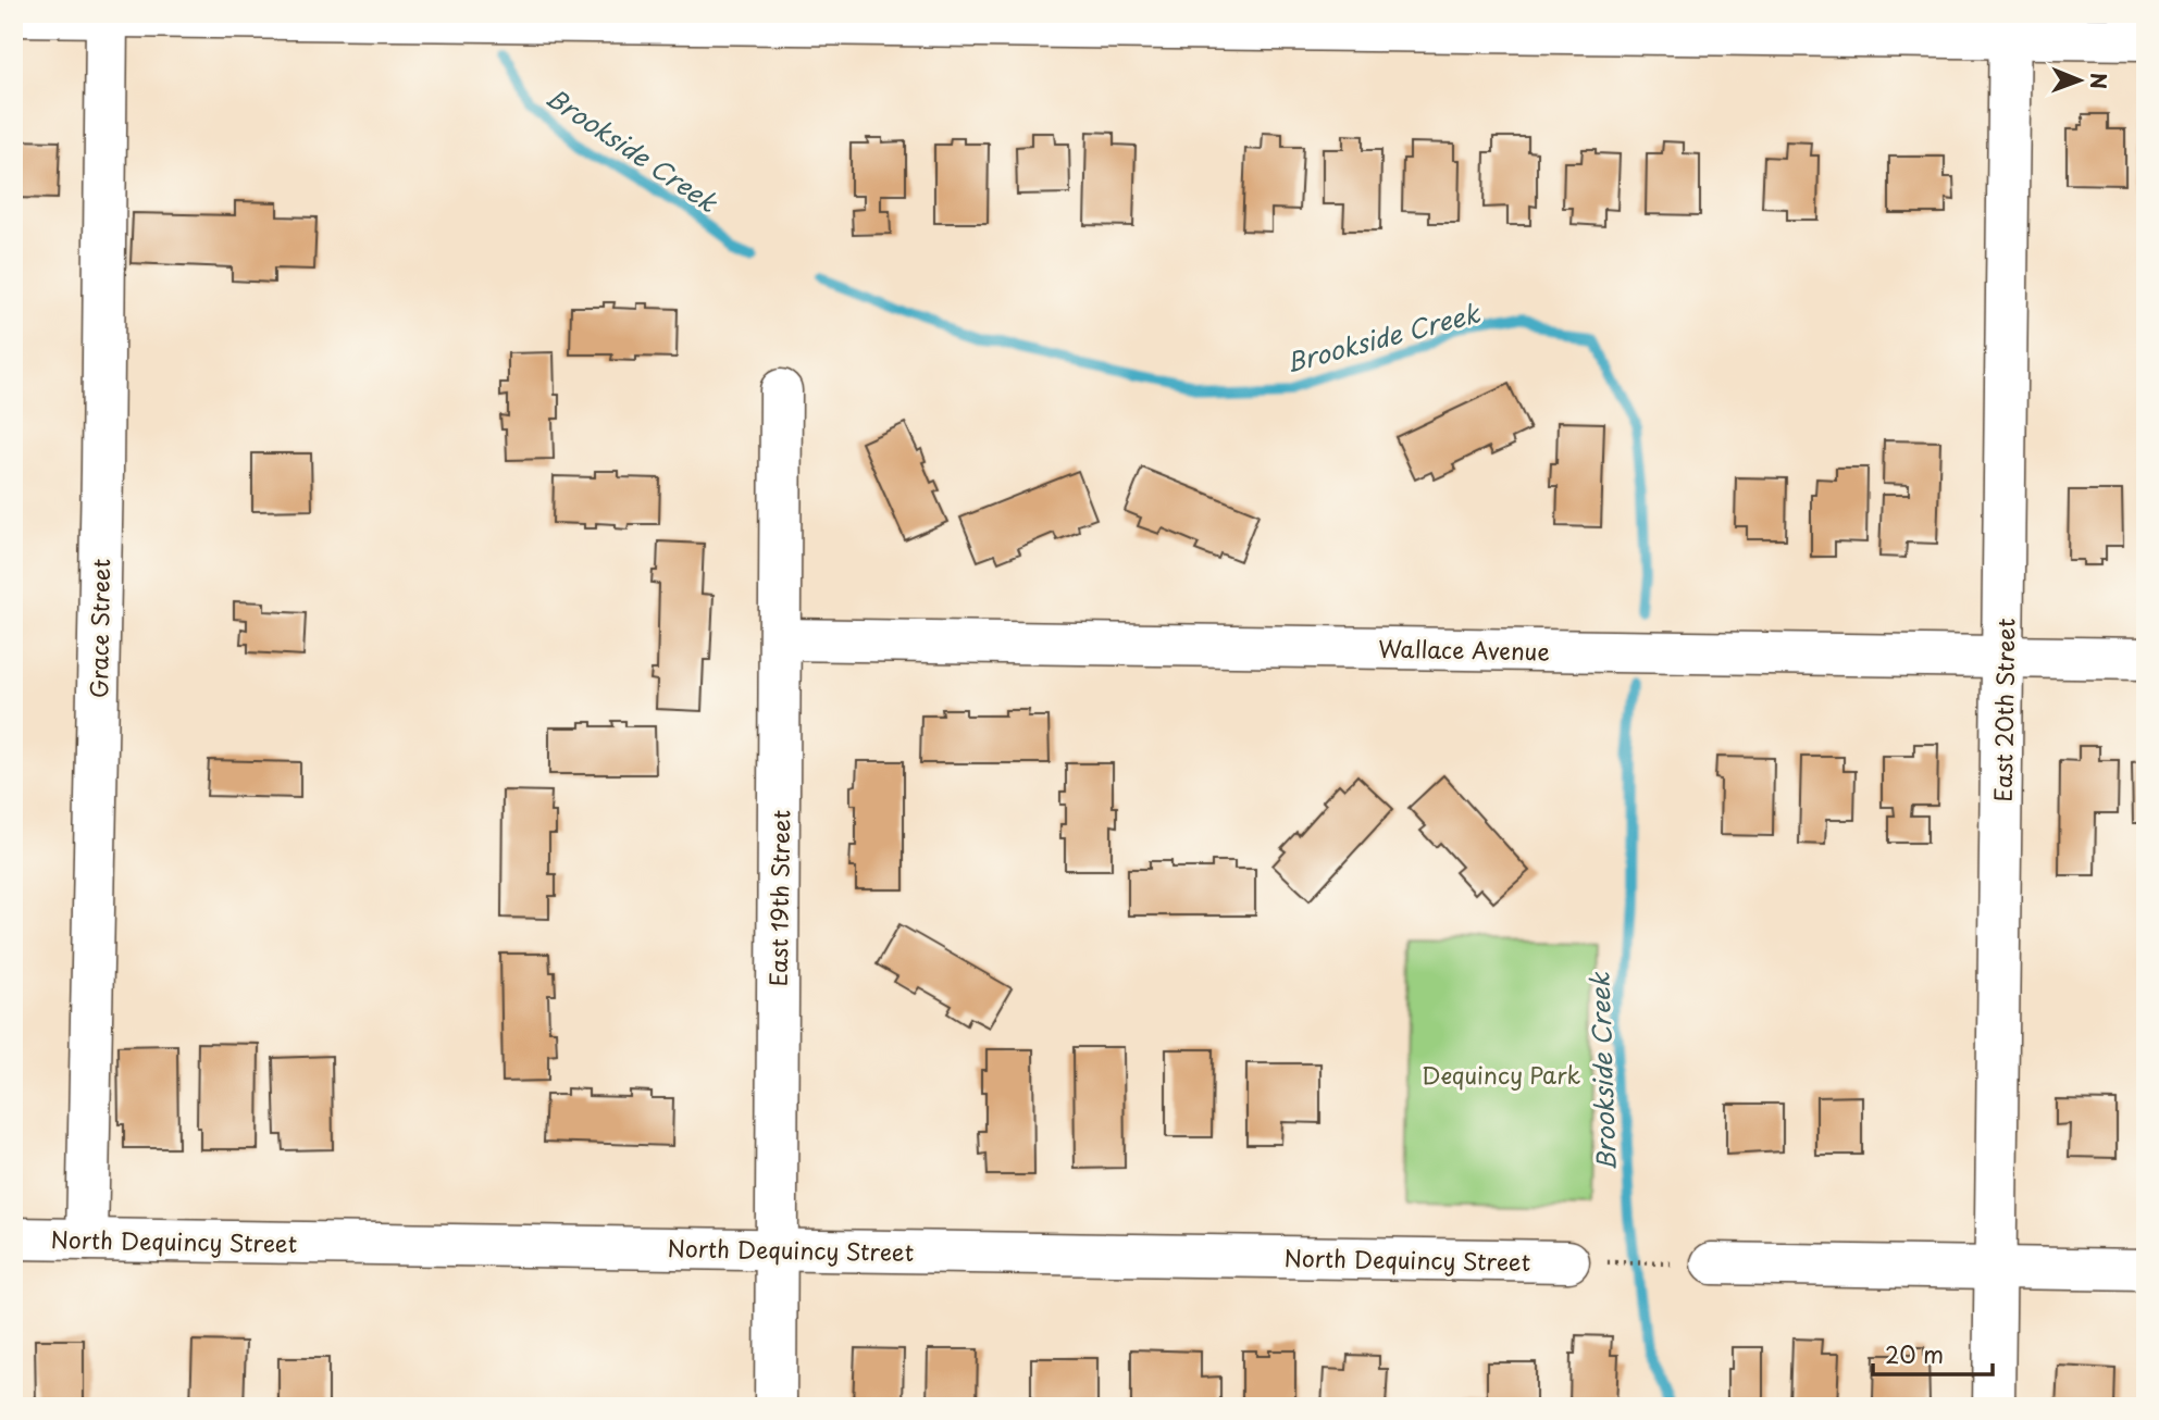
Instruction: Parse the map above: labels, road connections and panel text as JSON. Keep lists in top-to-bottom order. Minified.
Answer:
{"streets":{"street":["Grace Street","Wallace Avenue","East 20th Street","East 19th Street","North Dequincy Street"]},"crossings":[["Grace Street","North Dequincy Street"],["Wallace Avenue","East 20th Street"],["Wallace Avenue","East 19th Street"],["East 19th Street","North Dequincy Street"]],"water":["Brookside Creek"],"parks":["Dequincy Park"],"scale_bar":"20 m","north":"right"}
